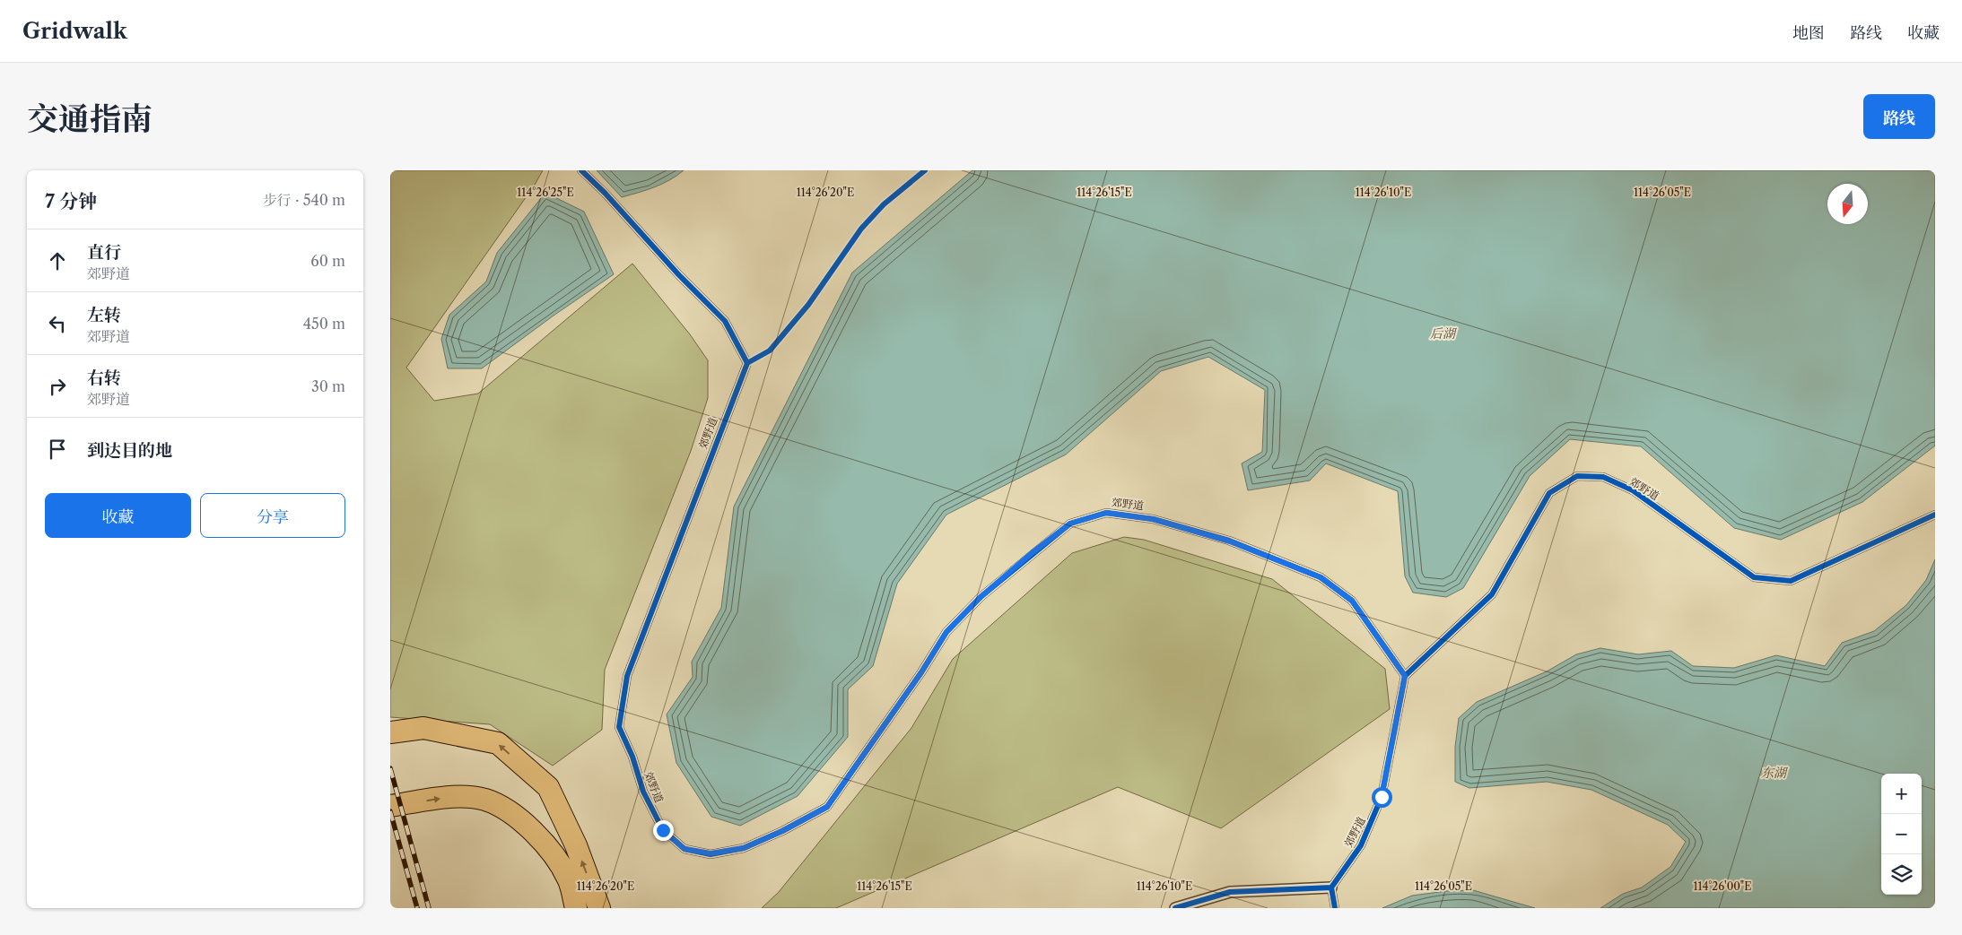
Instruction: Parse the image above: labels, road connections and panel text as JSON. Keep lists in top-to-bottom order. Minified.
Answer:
{"streets":{"lane":["郊野道"]},"water":["后湖","东湖"],"north":"bottom","page":{"header":"Gridwalk","nav":["地图","路线","收藏"],"title":"交通指南","buttons":["路线",["收藏","分享"]],"heading":["7 分钟","步行 · 540 m"],"list":[["直行","郊野道","60 m"],["左转","郊野道","450 m"],["右转","郊野道","30 m"],"到达目的地"],"map_buttons":["+","−"]},"coordinates":["114°26'25\"E","114°26'20\"E","114°26'15\"E","114°26'10\"E","114°26'05\"E","114°26'00\"E"]}
